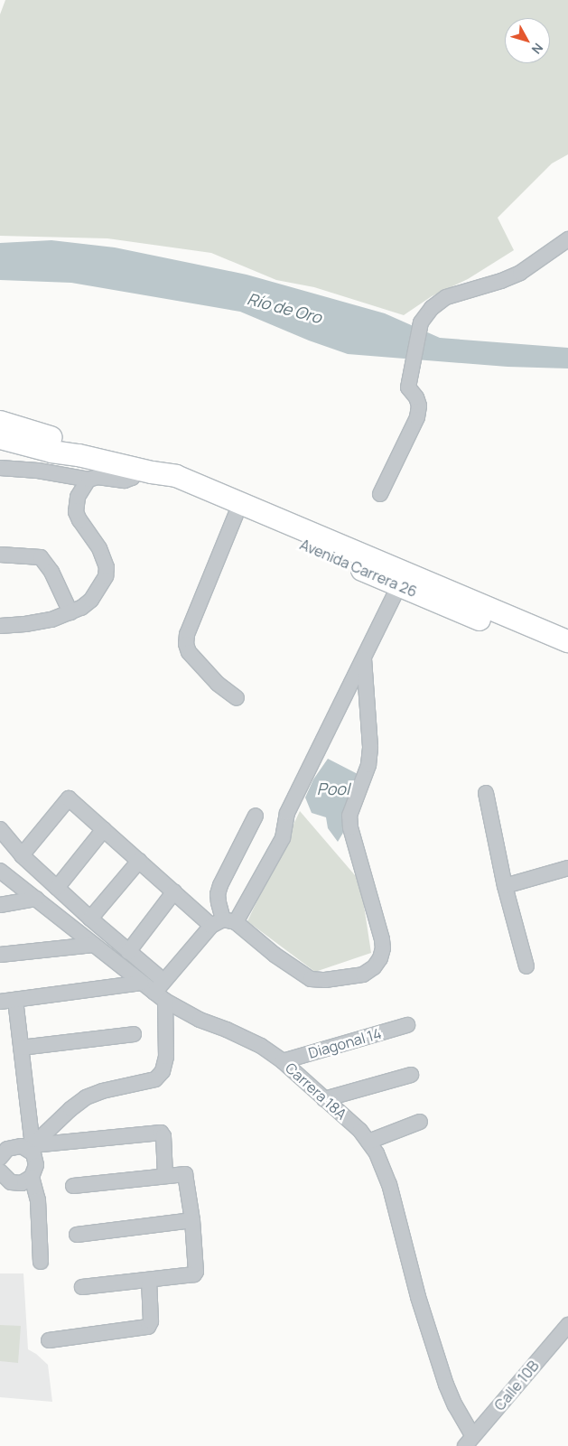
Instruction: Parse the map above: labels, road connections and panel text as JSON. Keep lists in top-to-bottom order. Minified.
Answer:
{"streets":{"main road":["Avenida Carrera 26"],"street":["Diagonal 14","Carrera 18A","Calle 10B"]},"crossings":[["Diagonal 14","Carrera 18A"],["Carrera 18A","Calle 10B"]],"water":["Río de Oro","Pool"],"north":"bottom right"}
